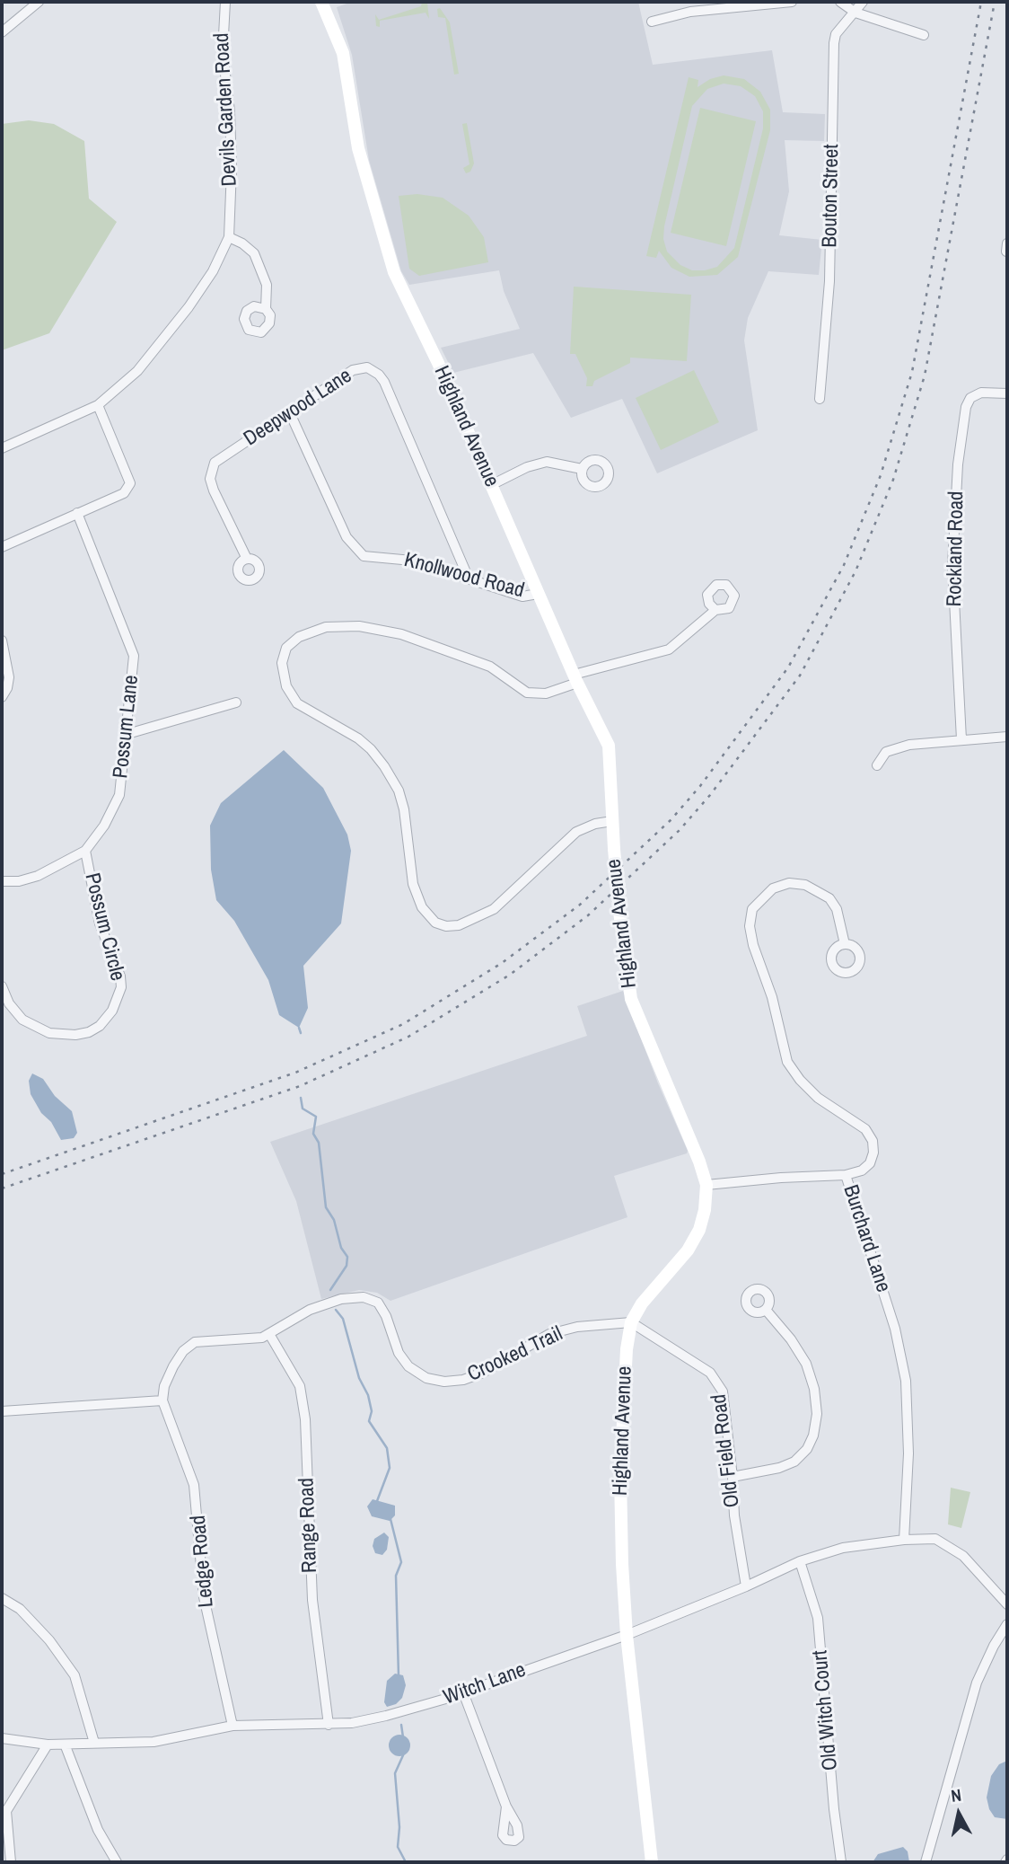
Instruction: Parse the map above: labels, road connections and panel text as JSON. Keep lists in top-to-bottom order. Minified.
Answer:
{"streets":{"street":["Devils Garden Road","Bouton Street","Deepwood Lane","Highland Avenue","Rockland Road","Knollwood Road","Possum Lane","Possum Circle","Burchard Lane","Crooked Trail","Old Field Road","Range Road","Ledge Road","Witch Lane","Old Witch Court"]},"crossings":[["Deepwood Lane","Knollwood Road"],["Highland Avenue","Knollwood Road"],["Highland Avenue","Crooked Trail"],["Highland Avenue","Old Field Road"],["Highland Avenue","Witch Lane"],["Possum Lane","Possum Circle"],["Burchard Lane","Witch Lane"],["Crooked Trail","Old Field Road"],["Crooked Trail","Range Road"],["Crooked Trail","Ledge Road"],["Old Field Road","Witch Lane"],["Range Road","Witch Lane"],["Ledge Road","Witch Lane"],["Witch Lane","Old Witch Court"]],"north":"top"}
